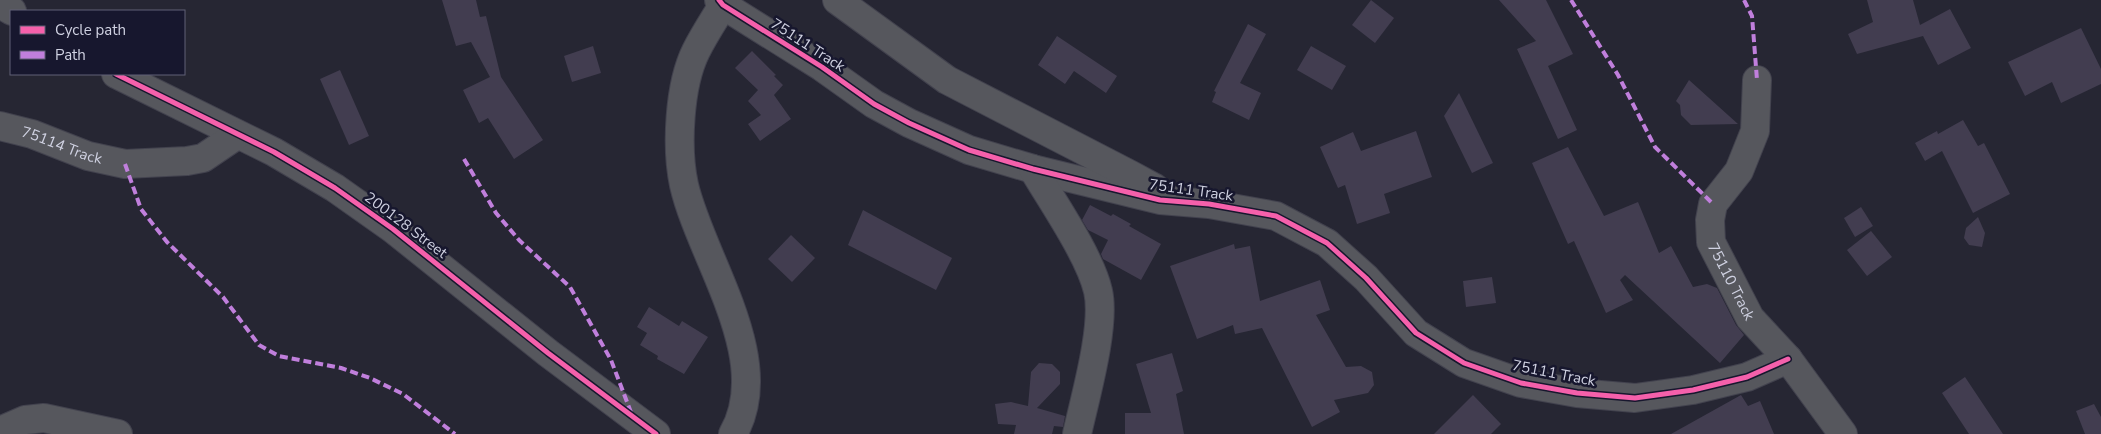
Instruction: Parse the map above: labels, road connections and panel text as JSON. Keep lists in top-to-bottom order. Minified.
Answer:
{"streets":{"street":["75111 Track","75114 Track","200128 Street","75110 Track"]},"crossings":[["75111 Track","75110 Track"],["75114 Track","200128 Street"]],"legend":["Cycle path","Path"]}
